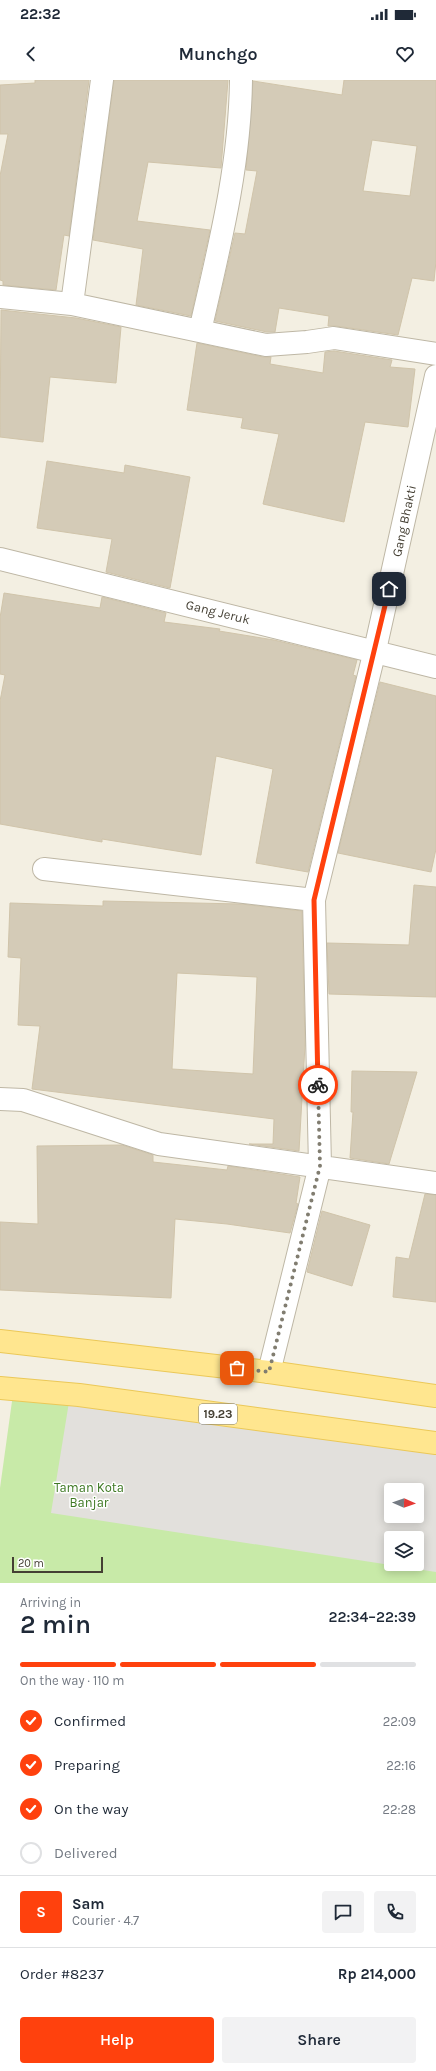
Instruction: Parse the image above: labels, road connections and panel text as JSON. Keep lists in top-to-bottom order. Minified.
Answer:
{"streets":{"main road":["19.23"],"street":["Gang Bhakti","Gang Jeruk"]},"crossings":[["Gang Bhakti","Gang Jeruk"]],"parks":["Taman Kota Banjar"],"scale_bar":"20 m","north":"right","page":{"status":"22:32","header":"Munchgo","scale":"20 m","heading":["2 min","Arriving in","22:34–22:39"],"panel":["Sam","Courier · 4.7","Order #8237","Rp 214,000"],"bar":"On the way · 110 m","list":[["Confirmed","22:09"],["Preparing","22:16"],["On the way","22:28"],"Delivered"],"round":"S","buttons":["Help","Share"]}}
